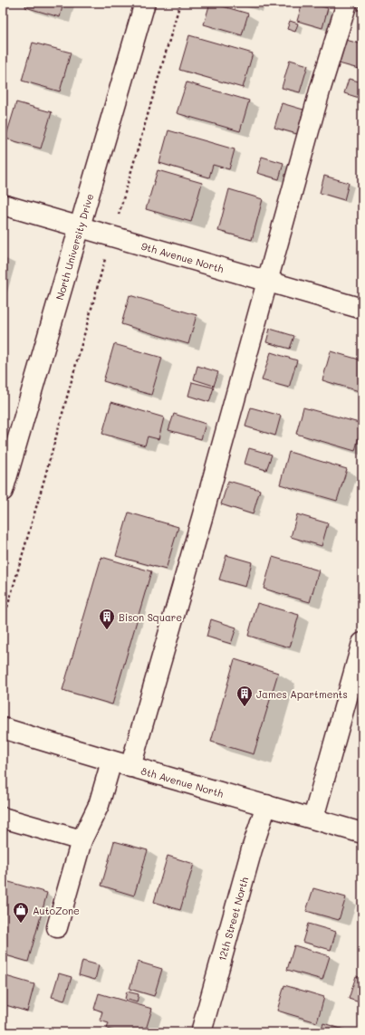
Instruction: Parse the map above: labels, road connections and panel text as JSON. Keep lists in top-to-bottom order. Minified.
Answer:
{"streets":{"street":["North University Drive","9th Avenue North","8th Avenue North","12th Street North"]},"crossings":[["North University Drive","9th Avenue North"],["8th Avenue North","12th Street North"]],"places":{"building":["Bison Square","James Apartments"],"shop":["AutoZone"]}}
